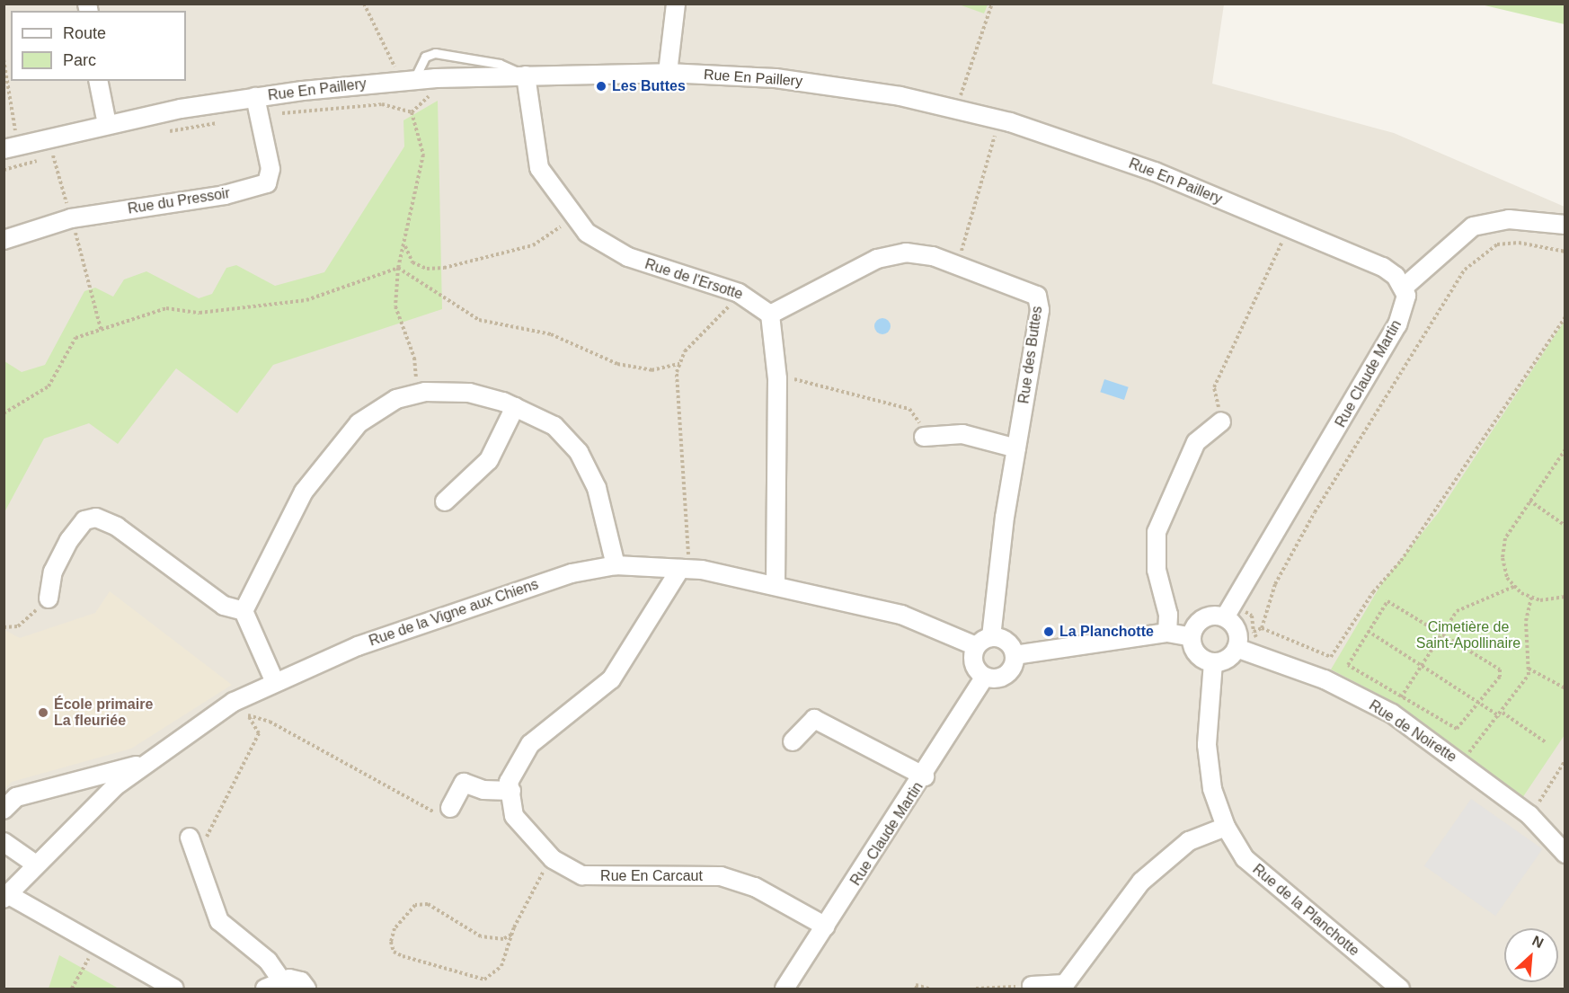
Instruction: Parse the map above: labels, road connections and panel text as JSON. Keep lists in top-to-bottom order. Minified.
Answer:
{"streets":{"street":["Rue En Paillery","Rue du Pressoir","Rue de l'Ersotte","Rue des Buttes","Rue Claude Martin","Rue de la Vigne aux Chiens","Rue de Noirette","Rue En Carcaut","Rue de la Planchotte"]},"crossings":[["Rue En Paillery","Rue du Pressoir"],["Rue En Paillery","Rue de l'Ersotte"],["Rue En Paillery","Rue Claude Martin"],["Rue de l'Ersotte","Rue des Buttes"],["Rue des Buttes","Rue Claude Martin"],["Rue des Buttes","Rue de la Vigne aux Chiens"],["Rue Claude Martin","Rue de la Vigne aux Chiens"],["Rue Claude Martin","Rue de Noirette"],["Rue Claude Martin","Rue En Carcaut"],["Rue Claude Martin","Rue de la Planchotte"],["Rue de la Vigne aux Chiens","Rue En Carcaut"],["Rue de Noirette","Rue de la Planchotte"]],"parks":["Cimetière de Saint-Apollinaire"],"places":["Les Buttes","La Planchotte","École primaire La fleuriée"],"legend":["Route","Parc"],"north":"top right"}
